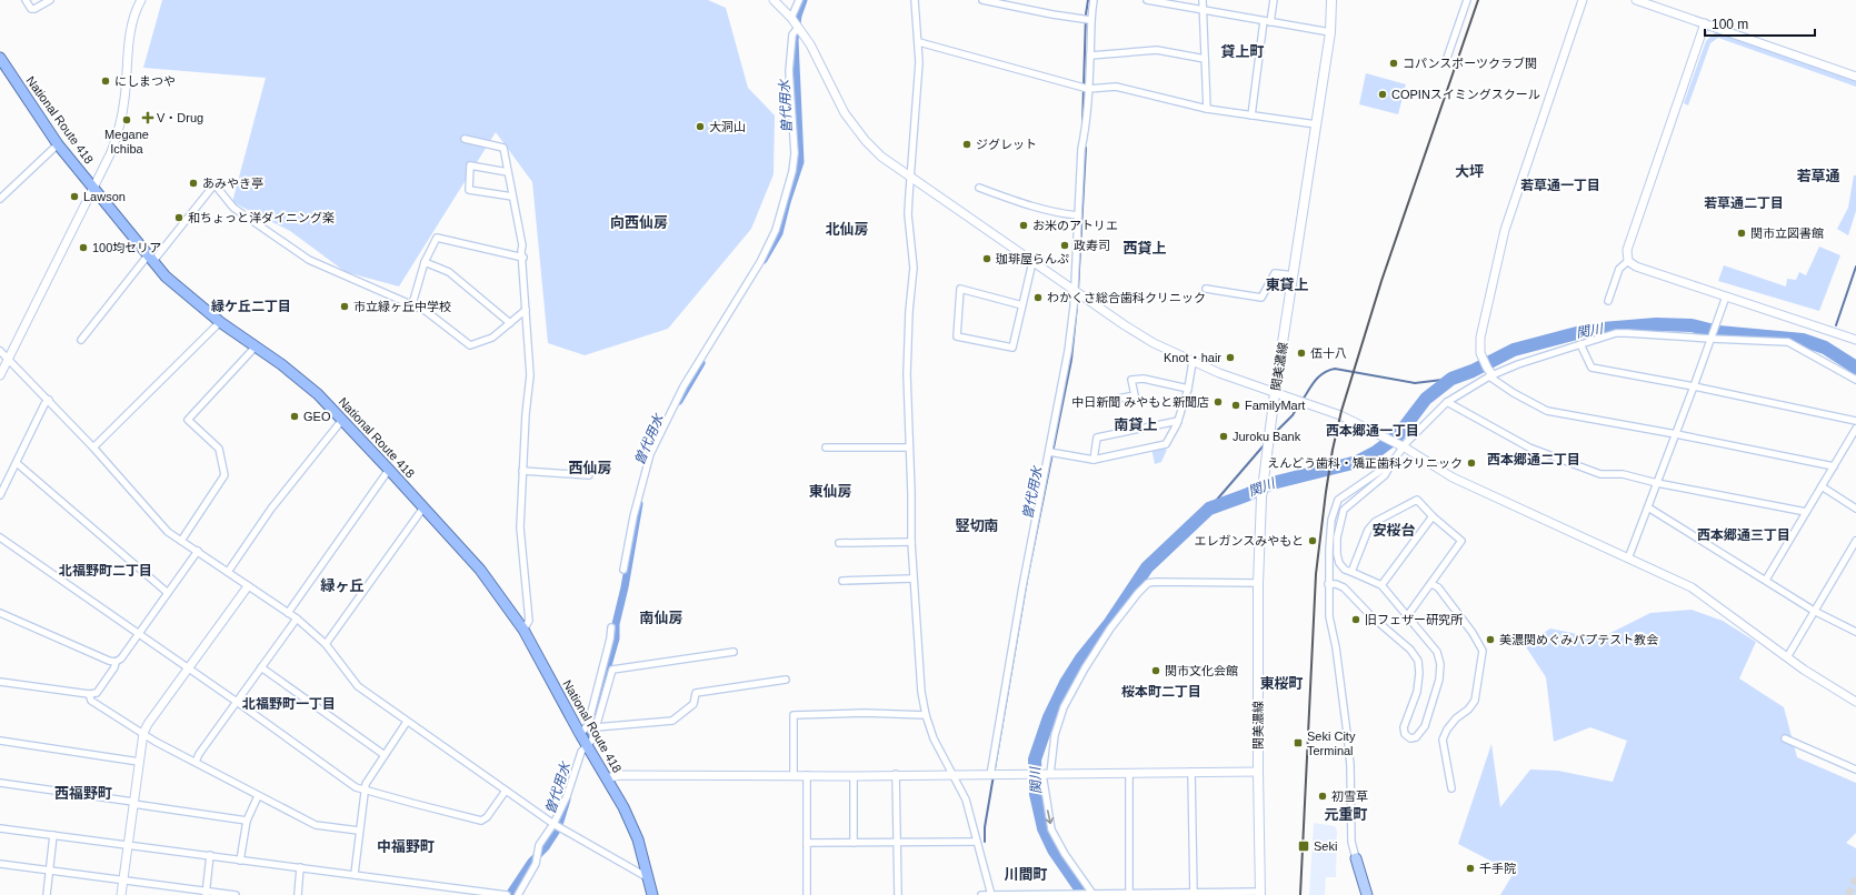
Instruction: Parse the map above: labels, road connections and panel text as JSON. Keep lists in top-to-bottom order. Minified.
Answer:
{"streets":{"highway":["National Route 418"],"main road":["関美濃線"]},"districts":["貸上町","大坪","若草通","若草通一丁目","若草通二丁目","向西仙房","北仙房","西貸上","東貸上","緑ケ丘二丁目","南貸上","西本郷通一丁目","西本郷通二丁目","西仙房","東仙房","竪切南","安桜台","西本郷通三丁目","北福野町二丁目","緑ヶ丘","南仙房","東桜町","桜本町二丁目","北福野町一丁目","西福野町","元重町","中福野町","川間町"],"water":["曽代用水","関川"],"places":{"other":["コパンスポーツクラブ関","にしまつや","COPINスイミングスクール","Megane Ichiba","大洞山","ジグレット","あみやき亭","Lawson","和ちょっと洋ダイニング楽","お米のアトリエ","関市立図書館","政寿司","100均セリア","珈琲屋らんぷ","わかくさ総合歯科クリニック","市立緑ヶ丘中学校","伍十八","Knot・hair","中日新聞 みやもと新聞店","FamilyMart","GEO","Juroku Bank","えんどう歯科・矯正歯科クリニック","エレガンスみやもと","旧フェザー研究所","美濃関めぐみバプテスト教会","関市文化会館","初雪草","千手院"],"health":["V・Drug"],"transit":["Seki City Terminal","Seki"]},"scale_bar":"100 m"}
